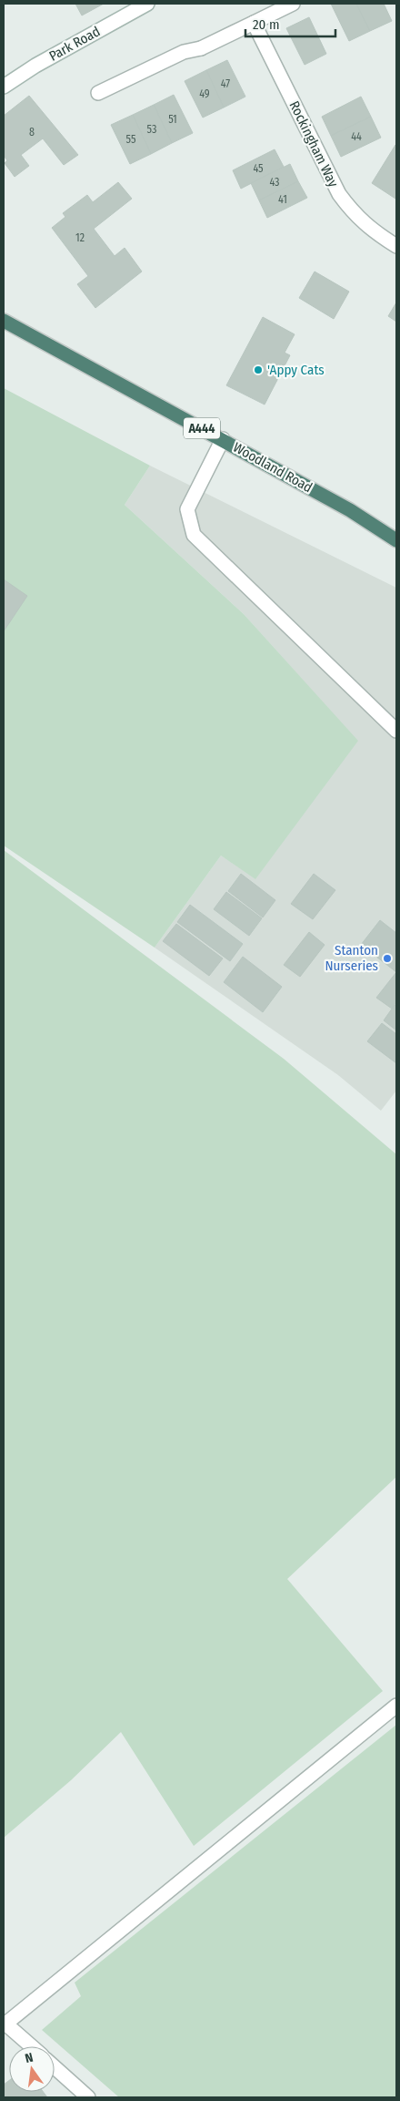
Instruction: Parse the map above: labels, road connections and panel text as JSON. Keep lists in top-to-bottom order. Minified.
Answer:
{"streets":{"highway":["A444","Woodland Road"],"street":["Park Road","Rockingham Way"]},"places":["'Appy Cats","Stanton Nurseries"],"house_numbers":["47","49","51","53","8","44","55","45","43","41","12"],"scale_bar":"20 m","north":"top"}
